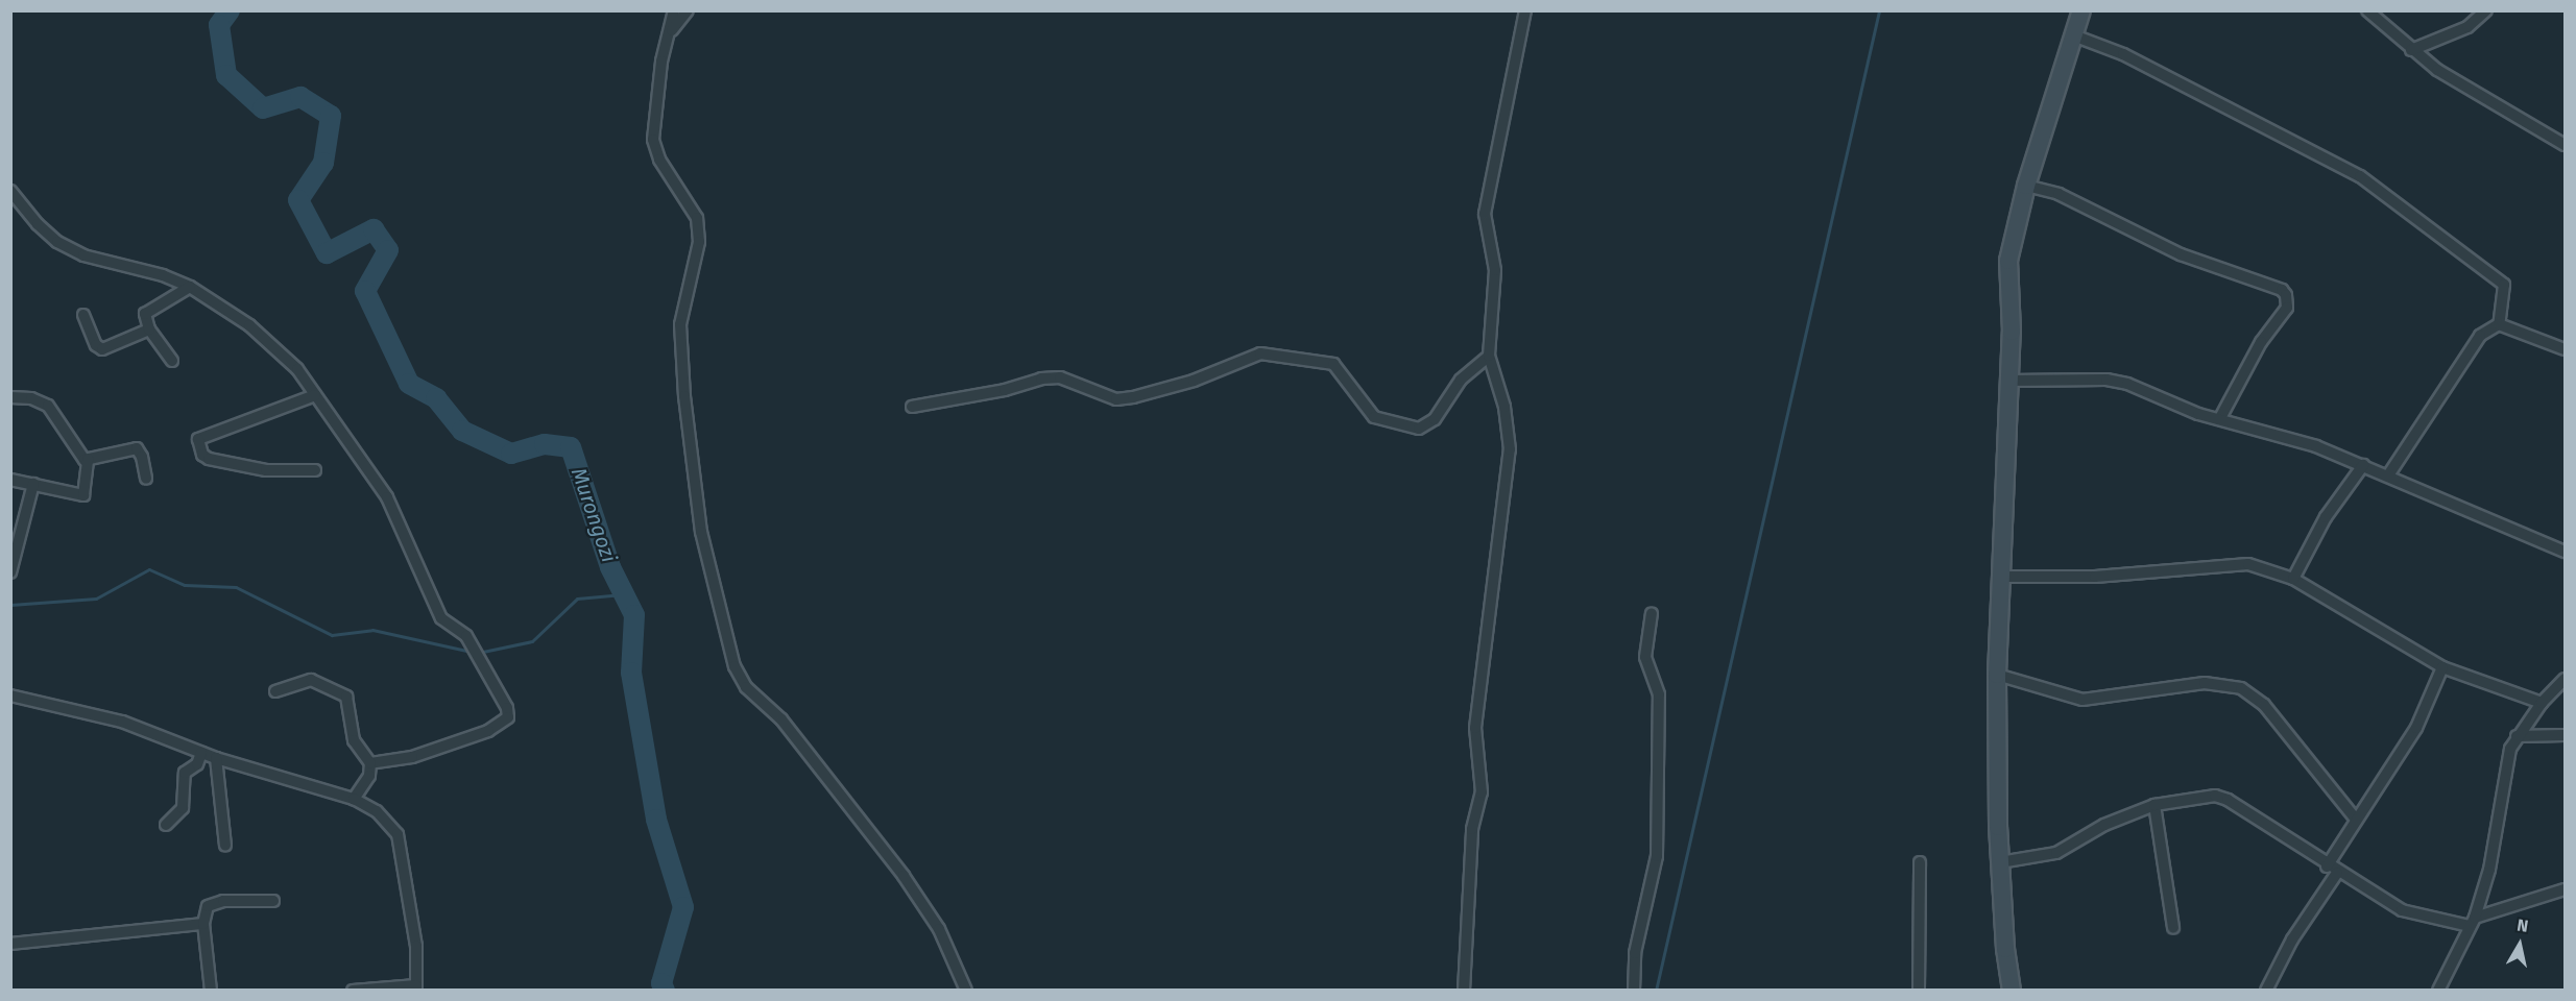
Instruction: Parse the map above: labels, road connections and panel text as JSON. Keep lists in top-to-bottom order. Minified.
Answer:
{"water":["Murongozi"],"north":"top"}
